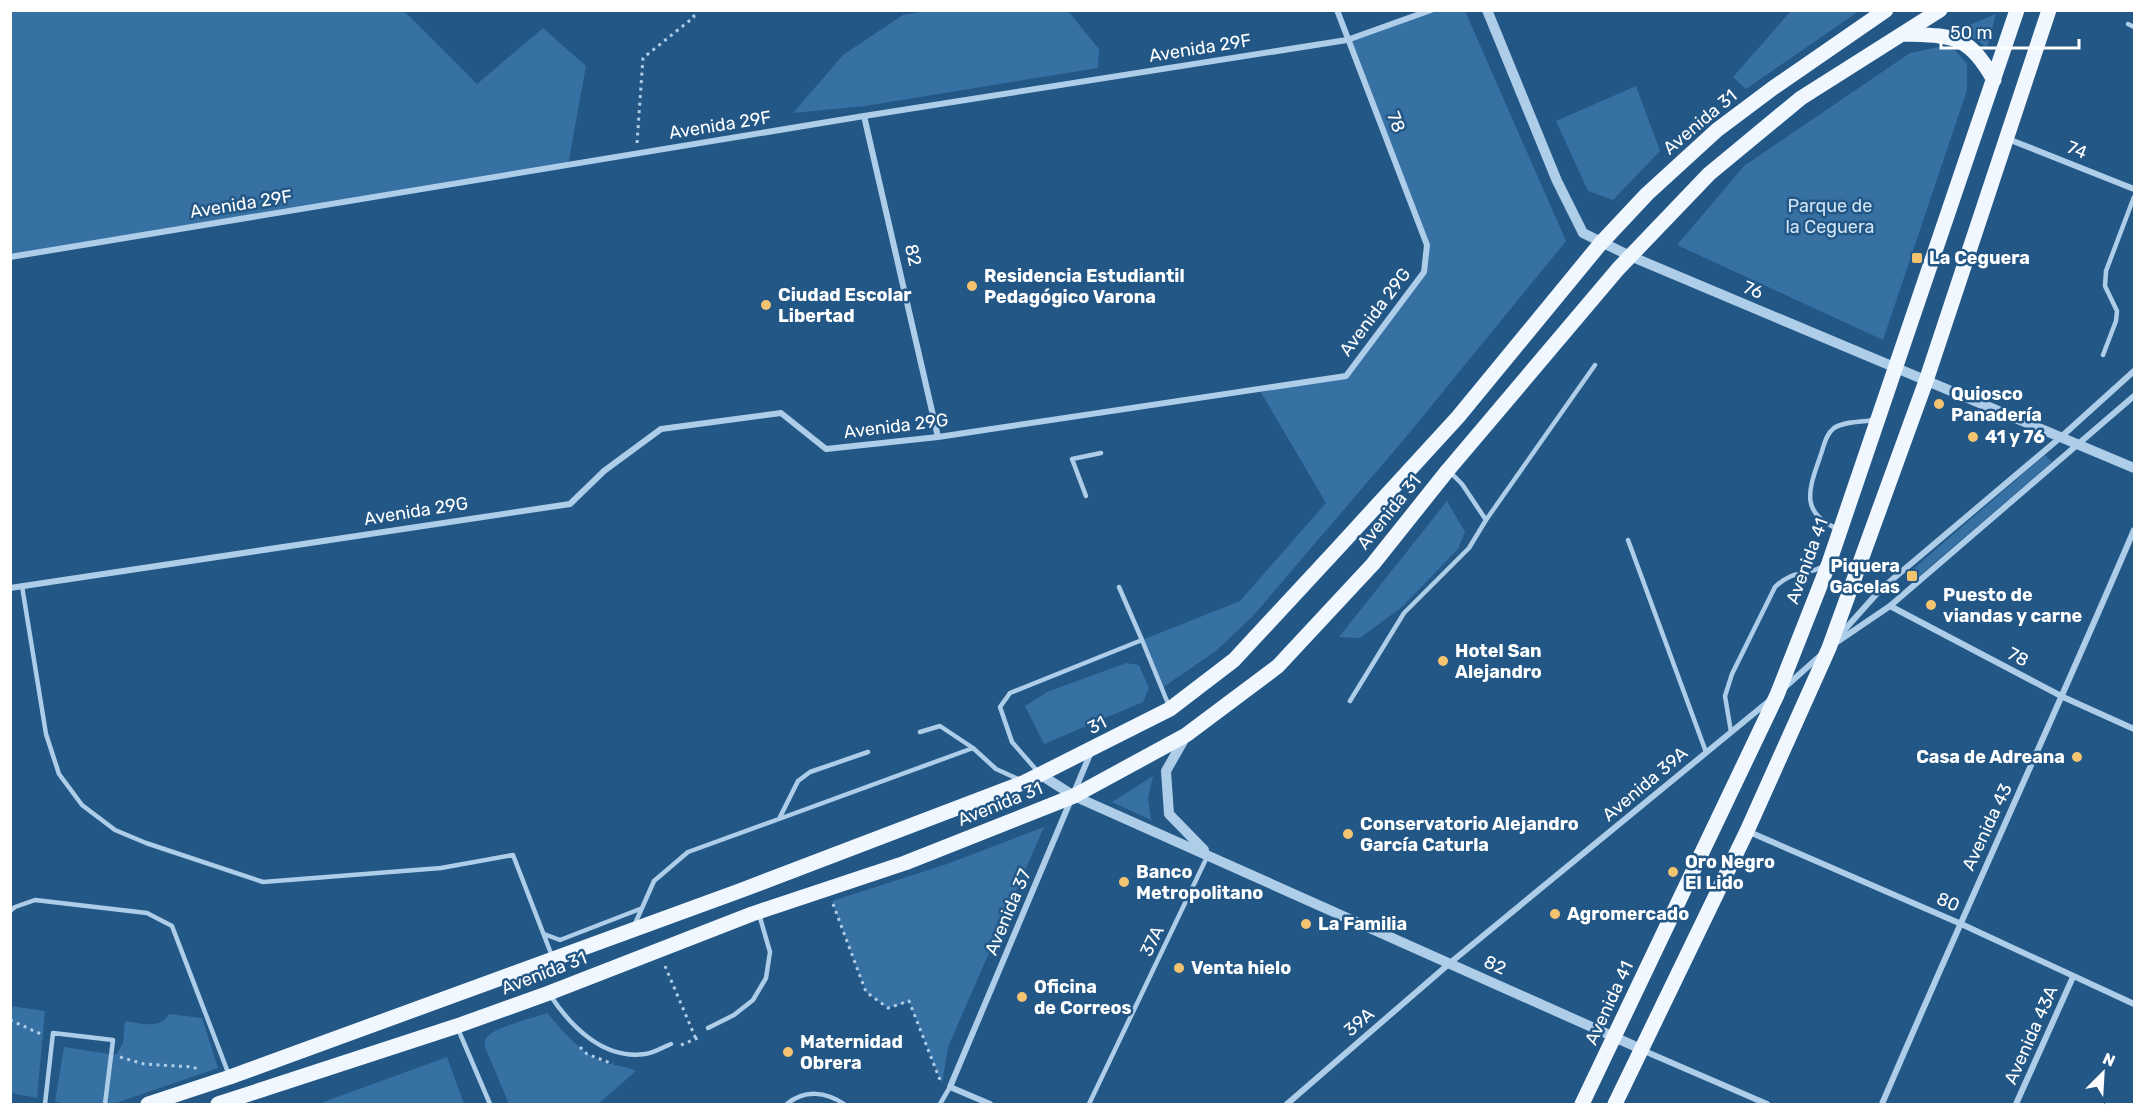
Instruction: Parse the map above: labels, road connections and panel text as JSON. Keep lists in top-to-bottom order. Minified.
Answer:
{"streets":{"main road":["Avenida 31","Avenida 41","31"],"street":["Avenida 29F","78","74","82","76","Avenida 29G","Avenida 39A","Avenida 43","80","Avenida 37","39A","Avenida 43A"],"lane":["37A"]},"crossings":[["Avenida 29F","78"],["Avenida 29F","82"],["78","Avenida 29G"],["78","Avenida 39A"],["78","Avenida 43"],["Avenida 31","82"],["Avenida 31","76"],["Avenida 31","31"],["Avenida 31","Avenida 37"],["82","Avenida 29G"],["82","Avenida 41"],["82","31"],["82","Avenida 39A"],["82","Avenida 37"],["82","37A"],["82","39A"],["76","Avenida 41"],["76","Avenida 39A"],["Avenida 41","Avenida 39A"],["31","Avenida 37"],["Avenida 39A","39A"],["Avenida 43","80"],["80","Avenida 43A"]],"parks":["Parque de la Ceguera"],"places":{"transit":["La Ceguera","Piquera Gacelas"],"other":["Residencia Estudiantil Pedagógico Varona","Ciudad Escolar Libertad","Quiosco Panadería","41 y 76","Puesto de viandas y carne","Hotel San Alejandro","Casa de Adreana","Conservatorio Alejandro García Caturla","Oro Negro El Lido","Banco Metropolitano","Agromercado","La Familia","Venta hielo","Oficina de Correos","Maternidad Obrera"]},"scale_bar":"50 m","north":"top right"}
